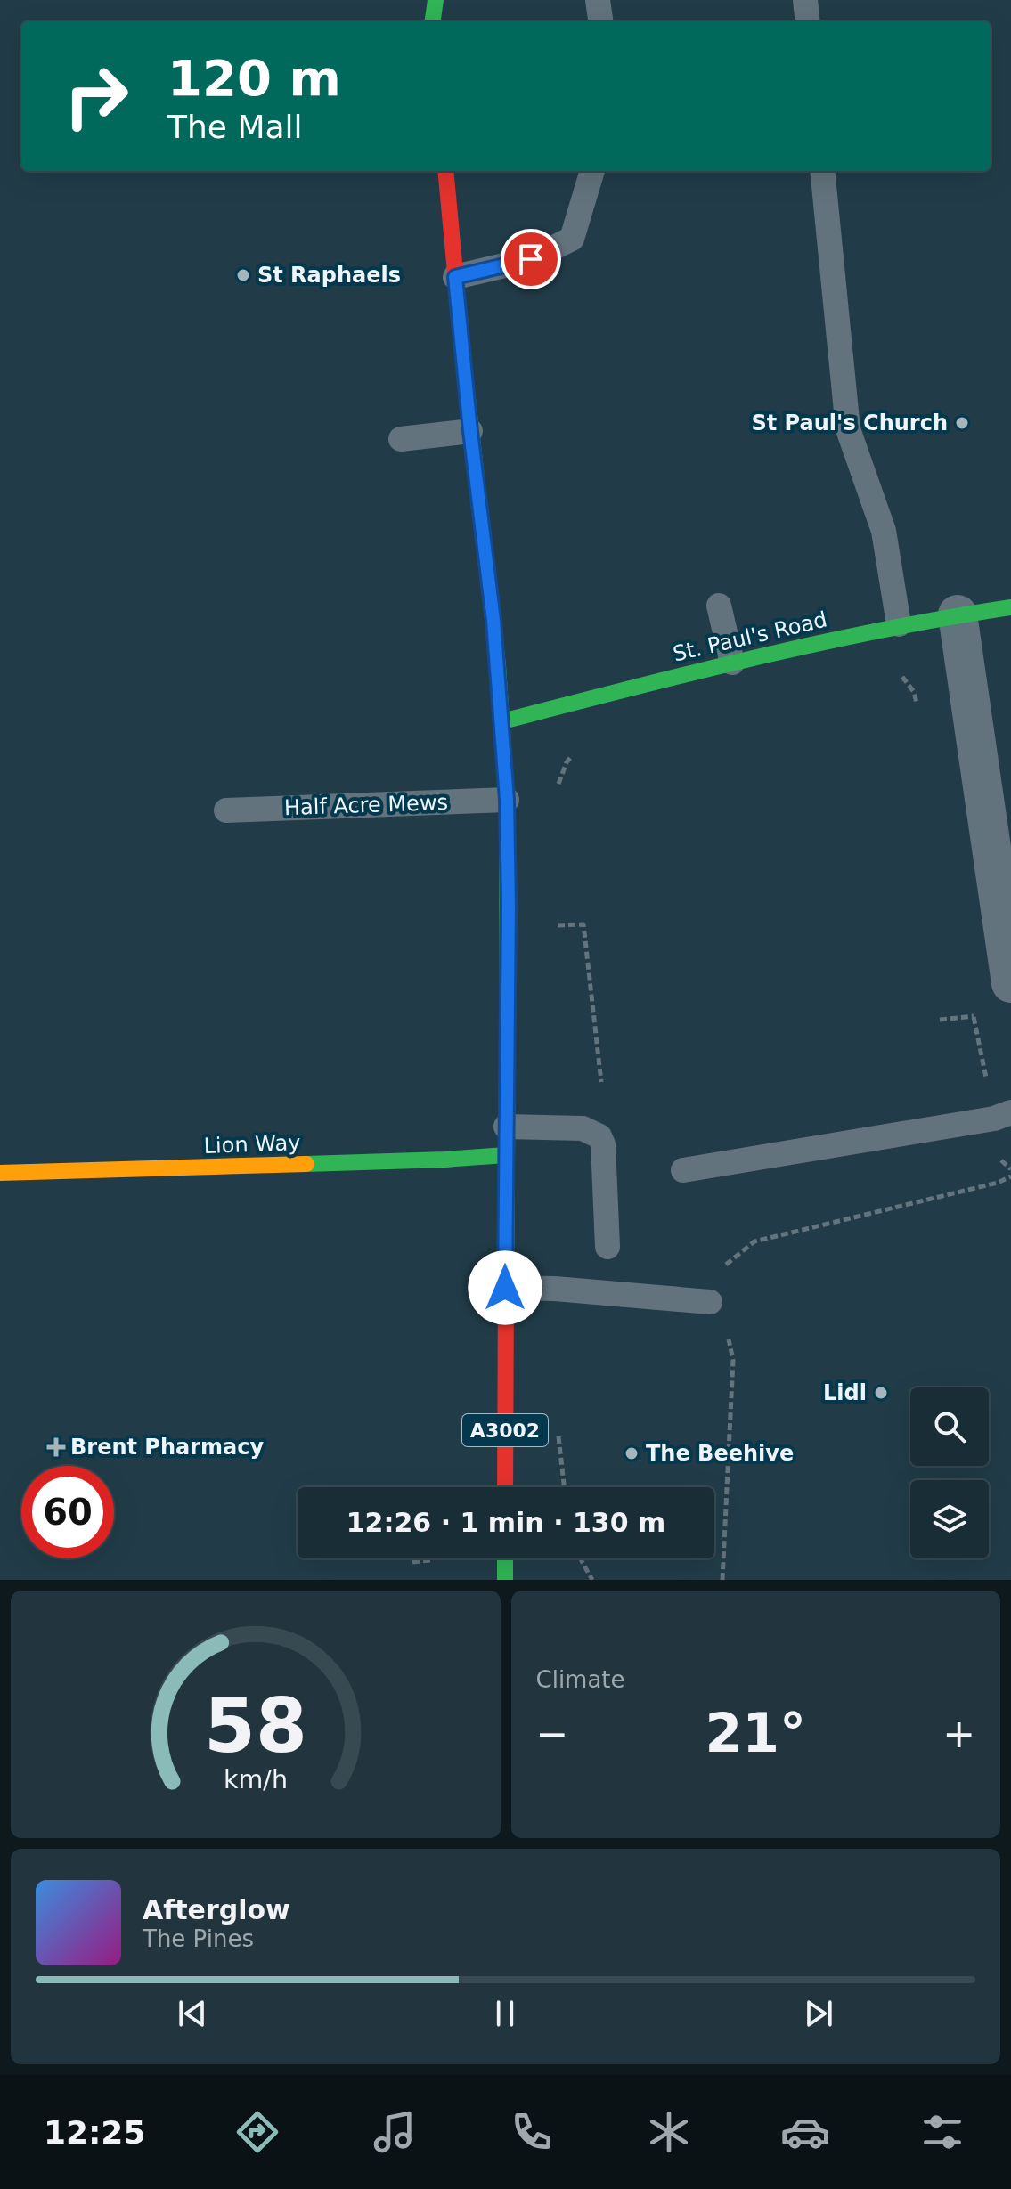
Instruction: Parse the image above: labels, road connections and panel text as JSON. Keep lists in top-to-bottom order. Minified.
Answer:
{"streets":{"main road":["St. Paul's Road","Lion Way","A3002"],"lane":["Half Acre Mews"]},"crossings":[["St. Paul's Road","A3002"],["Half Acre Mews","A3002"],["Lion Way","A3002"]],"places":{"other":["St Raphaels","St Paul's Church","Lidl","The Beehive"],"health":["Brent Pharmacy"]},"page":{"turn":["120 m","The Mall"],"limit":"60","trip":"12:26 · 1 min · 130 m","tile":"Climate","heat":["−","21°","+"],"song":["Afterglow","The Pines"],"tabs":"12:25","gauge":["58","km/h"]}}
